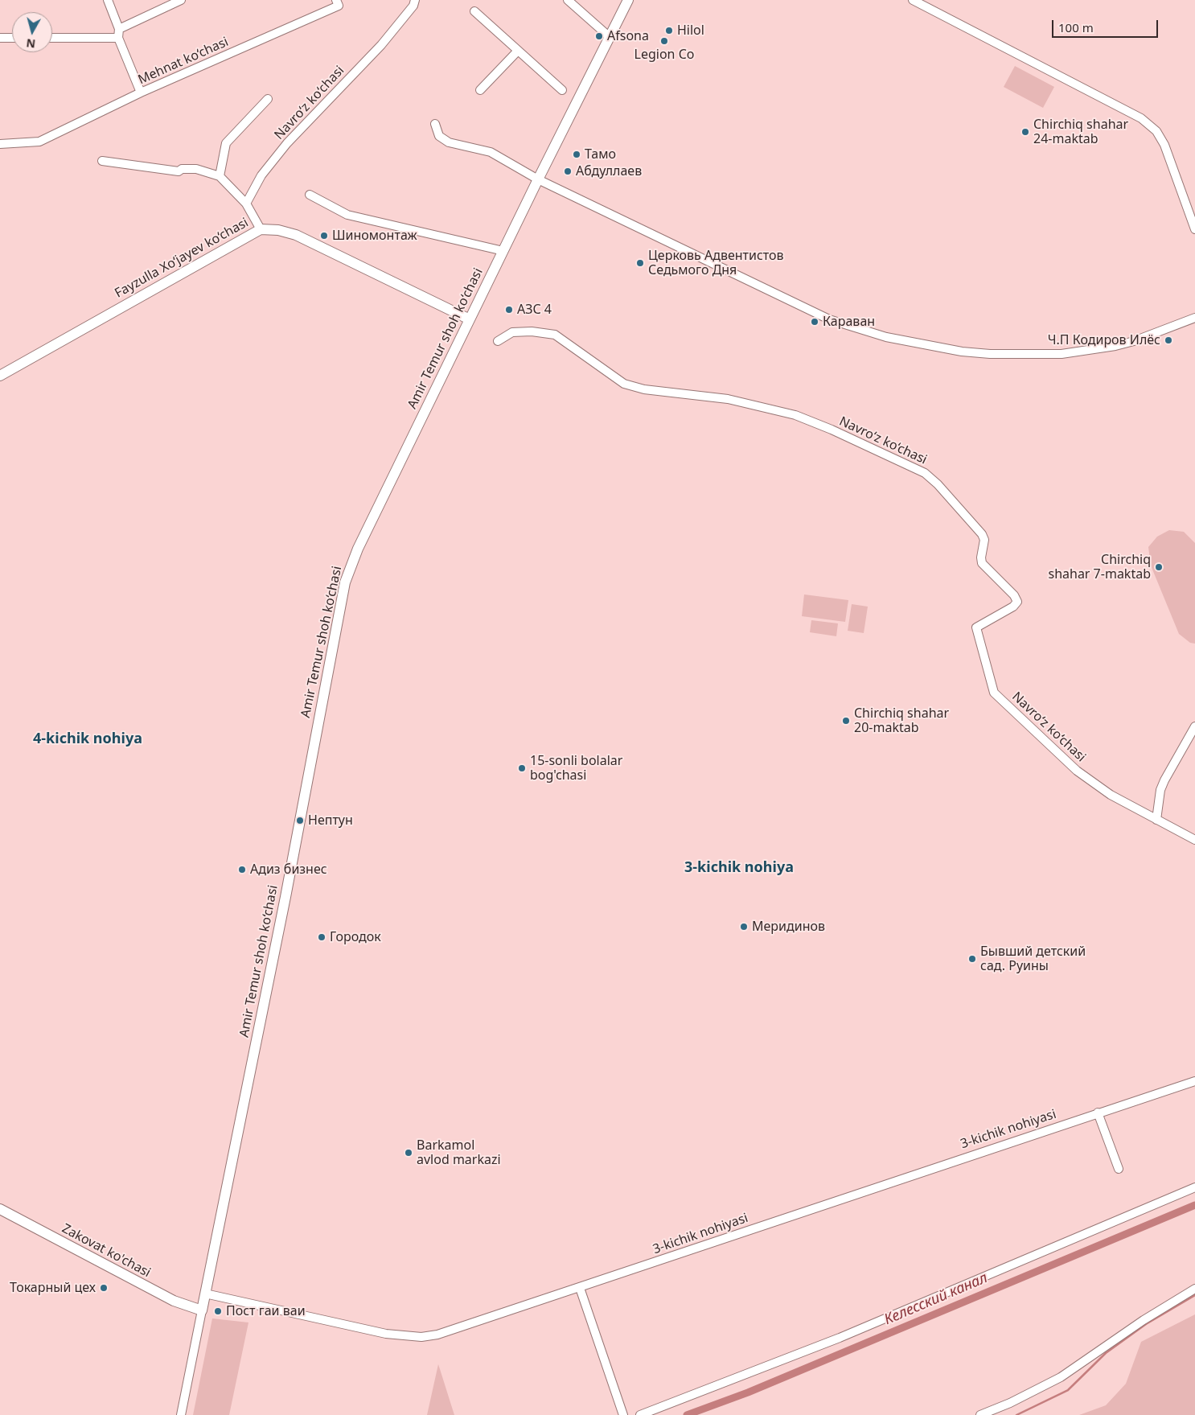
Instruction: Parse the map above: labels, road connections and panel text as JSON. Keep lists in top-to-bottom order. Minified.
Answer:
{"streets":{"main road":["Fayzulla Xo‘jayev ko‘chasi","Amir Temur shoh ko‘chasi","Zakovat ko'chasi"],"street":["Mehnat ko‘chasi","Navro‘z ko‘chasi","3-kichik nohiyasi"]},"crossings":[["Fayzulla Xo‘jayev ko‘chasi","Amir Temur shoh ko‘chasi"],["Amir Temur shoh ko‘chasi","3-kichik nohiyasi"],["Amir Temur shoh ko‘chasi","Zakovat ko'chasi"]],"districts":["4-kichik nohiya","3-kichik nohiya"],"water":["Келесский канал"],"places":["Hilol","Afsona","Legion Co","Chirchiq shahar 24-maktab","Тамо","Абдуллаев","Шиномонтаж","Церковь Адвентистов Седьмого Дня","АЗС 4","Караван","Ч.П Кодиров Илёс","Chirchiq shahar 7-maktab","Chirchiq shahar 20-maktab","15-sonli bolalar bog'chasi","Нептун","Адиз бизнес","Меридинов","Городок","Бывший детский сад. Руины","Barkamol avlod markazi","Токарный цех","Пост гаи ваи"],"scale_bar":"100 m","north":"bottom"}
